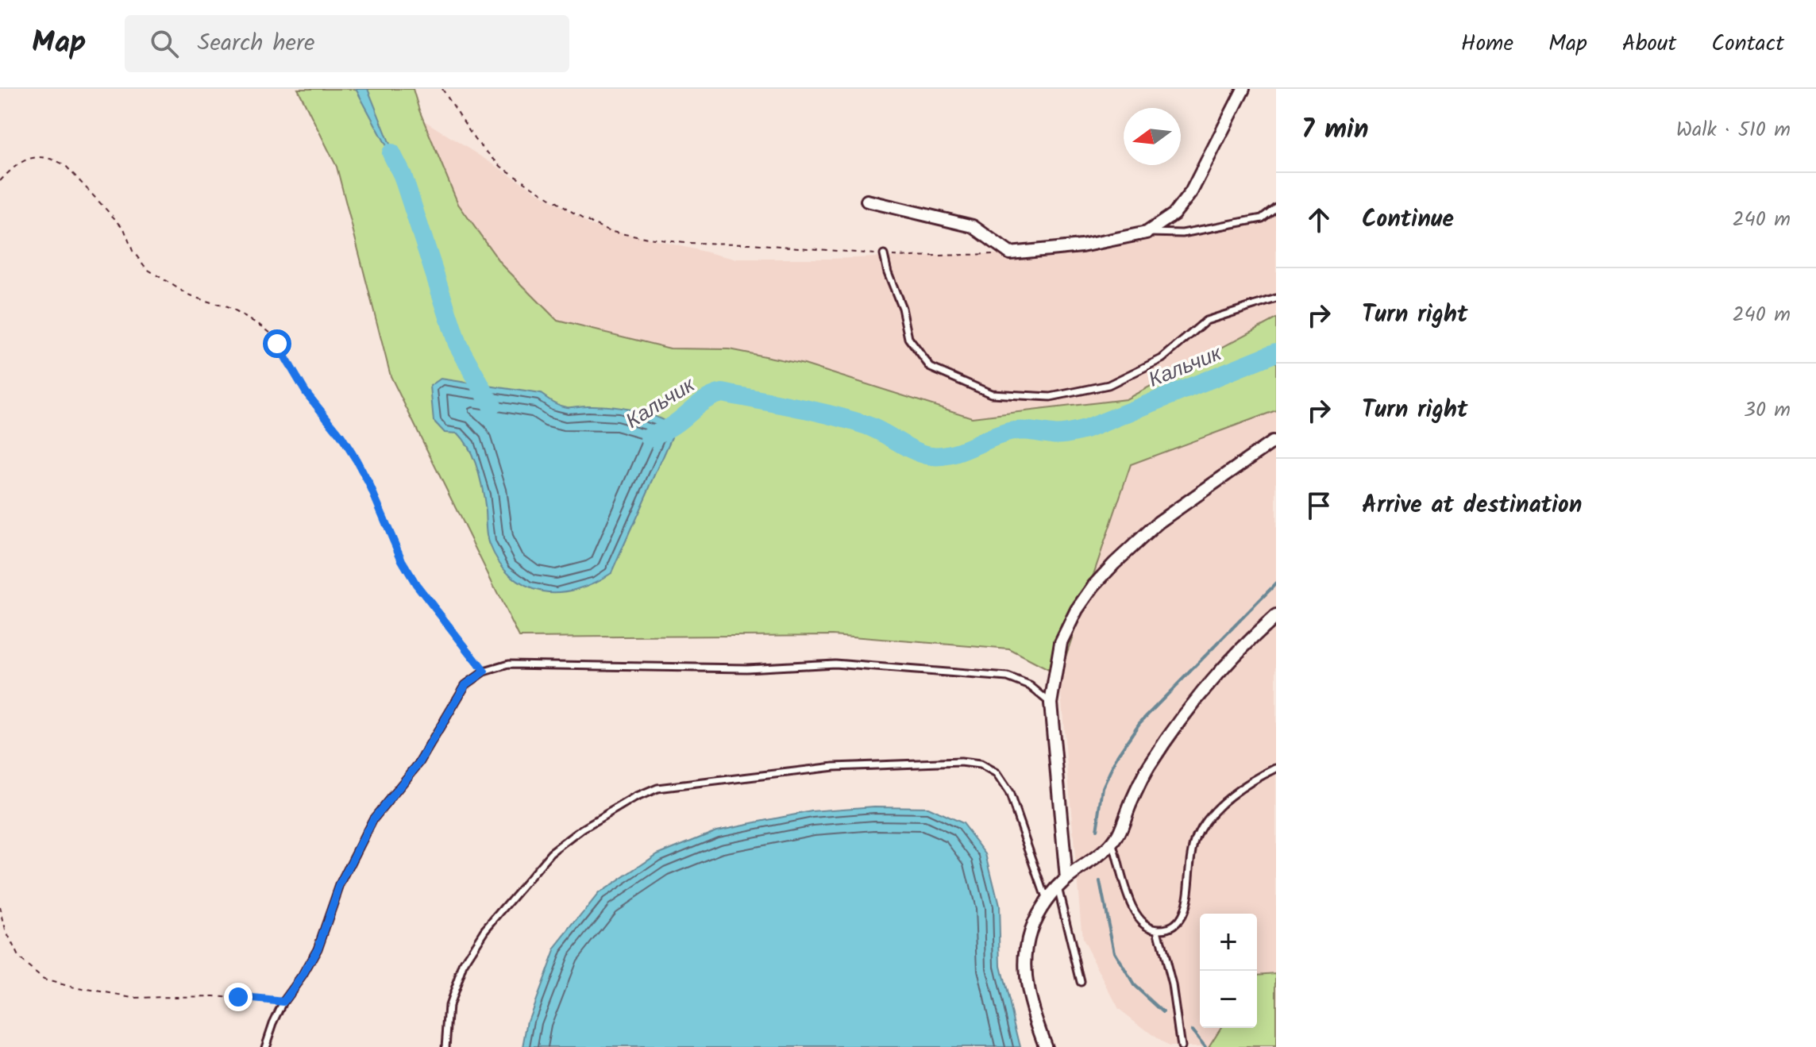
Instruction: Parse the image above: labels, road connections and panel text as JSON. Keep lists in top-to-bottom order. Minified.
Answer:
{"water":["Кальчик"],"north":"left","page":{"header":"Map","search":"Search here","nav":["Home","Map","About","Contact"],"heading":["7 min","Walk · 510 m"],"list":[["Continue","240 m"],["Turn right","240 m"],["Turn right","30 m"],"Arrive at destination"],"map_buttons":["+","−"]}}
